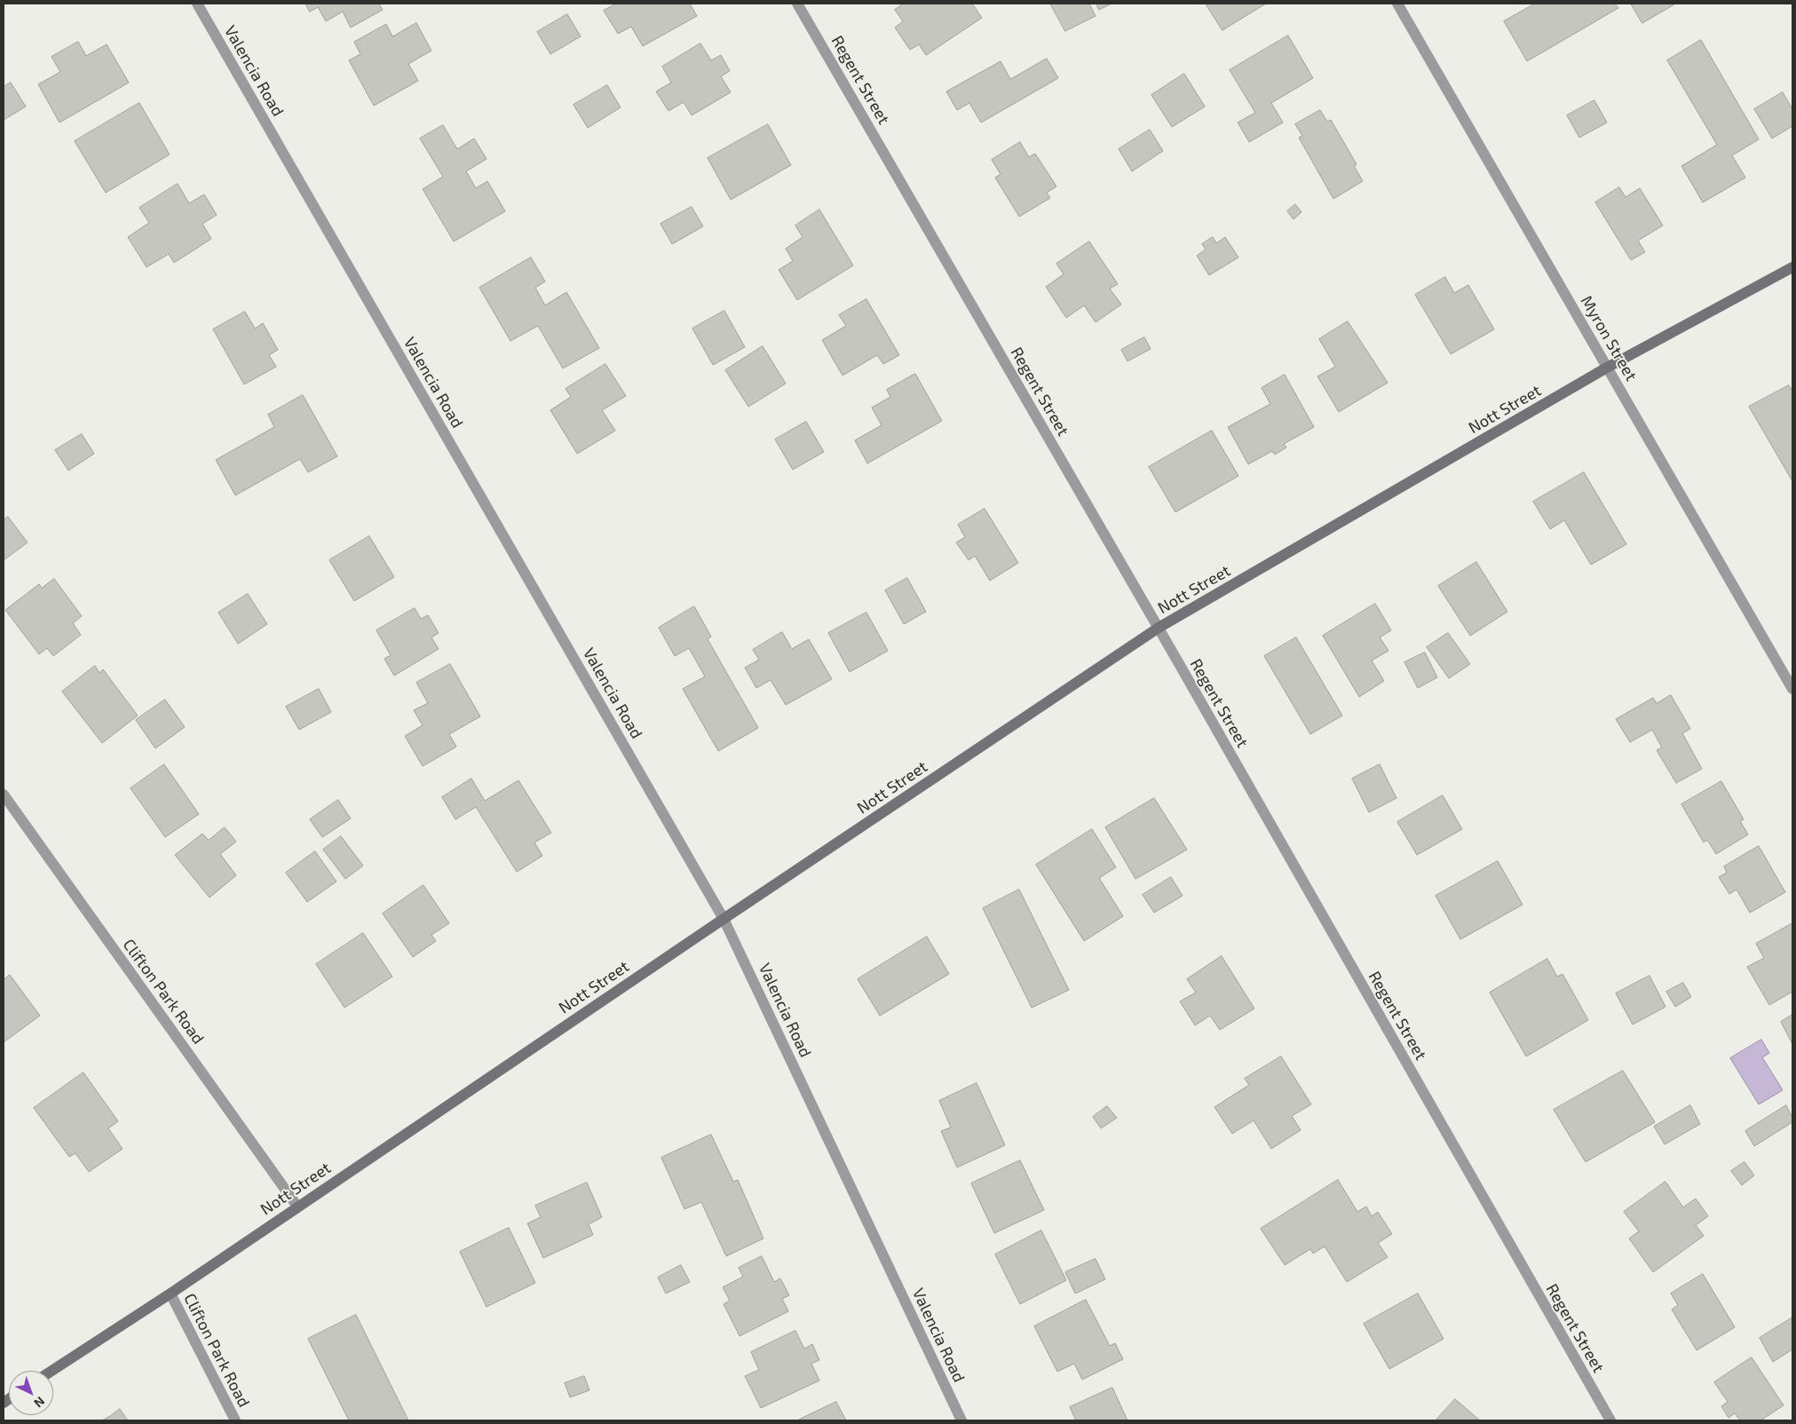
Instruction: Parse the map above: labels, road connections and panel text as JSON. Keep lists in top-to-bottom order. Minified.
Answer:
{"streets":{"main road":["Nott Street"],"street":["Valencia Road","Regent Street","Myron Street","Clifton Park Road"]},"crossings":[["Valencia Road","Nott Street"],["Regent Street","Nott Street"],["Myron Street","Nott Street"],["Nott Street","Clifton Park Road"]],"north":"bottom right"}
